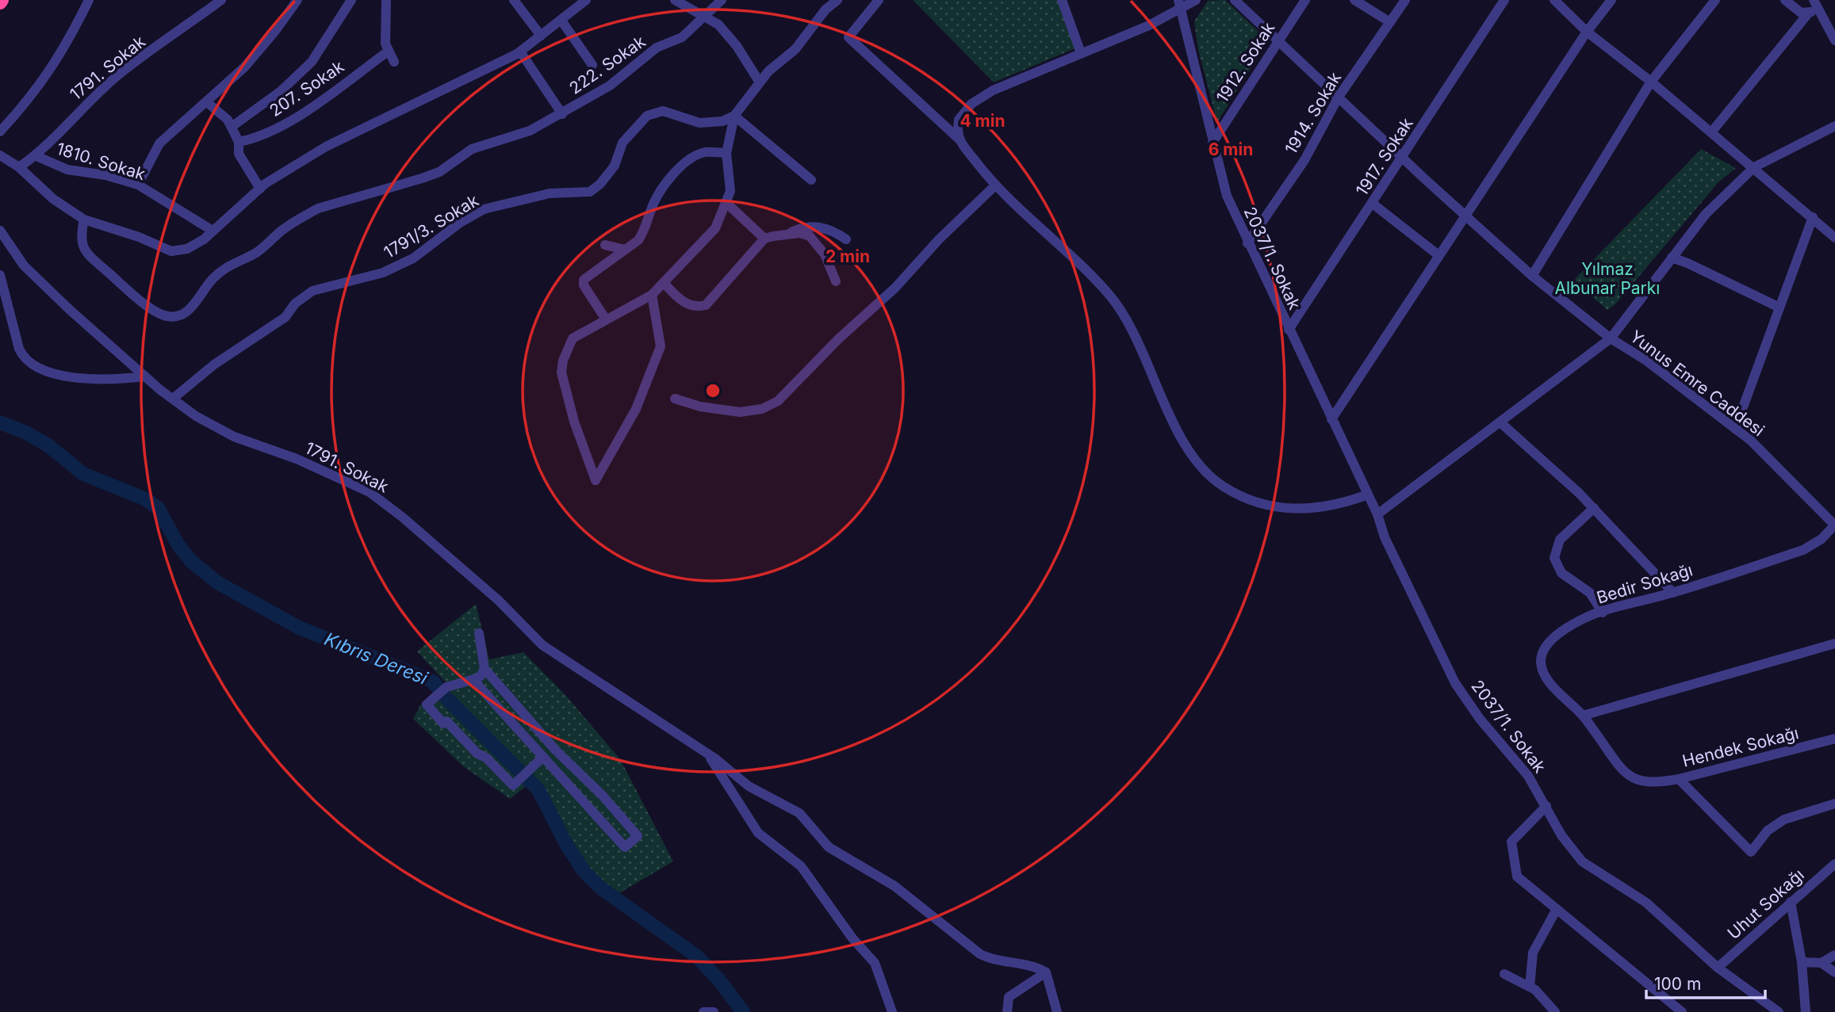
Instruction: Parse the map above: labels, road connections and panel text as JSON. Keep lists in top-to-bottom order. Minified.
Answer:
{"streets":{"street":["1912. Sokak","222. Sokak","1791. Sokak","207. Sokak","1914. Sokak","1917. Sokak","1810. Sokak","1791/3. Sokak","2037/1. Sokak","Yunus Emre Caddesi","Bedir Sokağı","Hendek Sokağı","Uhut Sokağı"]},"crossings":[["1912. Sokak","2037/1. Sokak"],["1912. Sokak","Yunus Emre Caddesi"],["1791. Sokak","1810. Sokak"],["1791. Sokak","1791/3. Sokak"],["1914. Sokak","2037/1. Sokak"],["1914. Sokak","Yunus Emre Caddesi"],["1917. Sokak","2037/1. Sokak"],["1917. Sokak","Yunus Emre Caddesi"],["2037/1. Sokak","Uhut Sokağı"],["Yunus Emre Caddesi","Bedir Sokağı"],["Bedir Sokağı","Hendek Sokağı"]],"water":["Kıbrıs Deresi"],"parks":["Yılmaz Albunar Parkı"],"scale_bar":"100 m","rings":["4 min","6 min","2 min"]}
